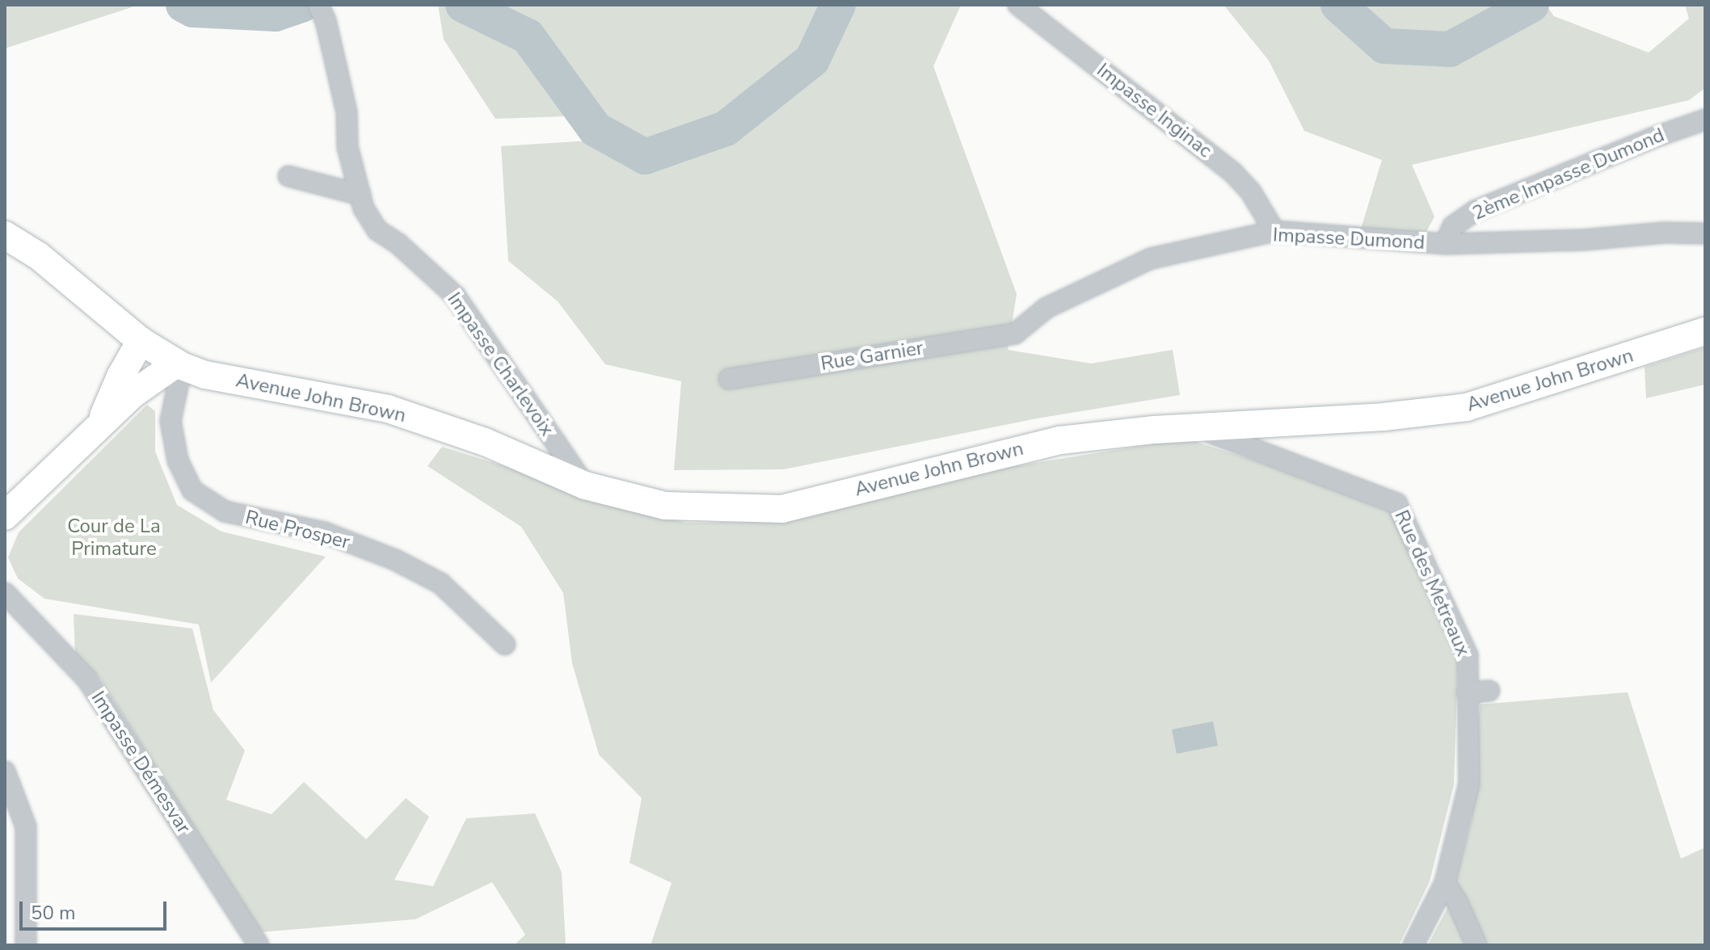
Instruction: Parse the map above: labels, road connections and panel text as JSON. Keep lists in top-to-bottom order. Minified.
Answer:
{"streets":{"main road":["Avenue John Brown"],"street":["Impasse Inginac","2ème Impasse Dumond","Impasse Dumond","Rue Garnier","Impasse Charlevoix","Rue Prosper","Rue des Metreaux","Impasse Démesvar"]},"crossings":[["Impasse Inginac","Impasse Dumond"],["2ème Impasse Dumond","Impasse Dumond"],["Impasse Dumond","Rue Garnier"],["Impasse Charlevoix","Avenue John Brown"],["Avenue John Brown","Rue Prosper"],["Avenue John Brown","Rue des Metreaux"]],"parks":["Cour de La Primature"],"scale_bar":"50 m"}
